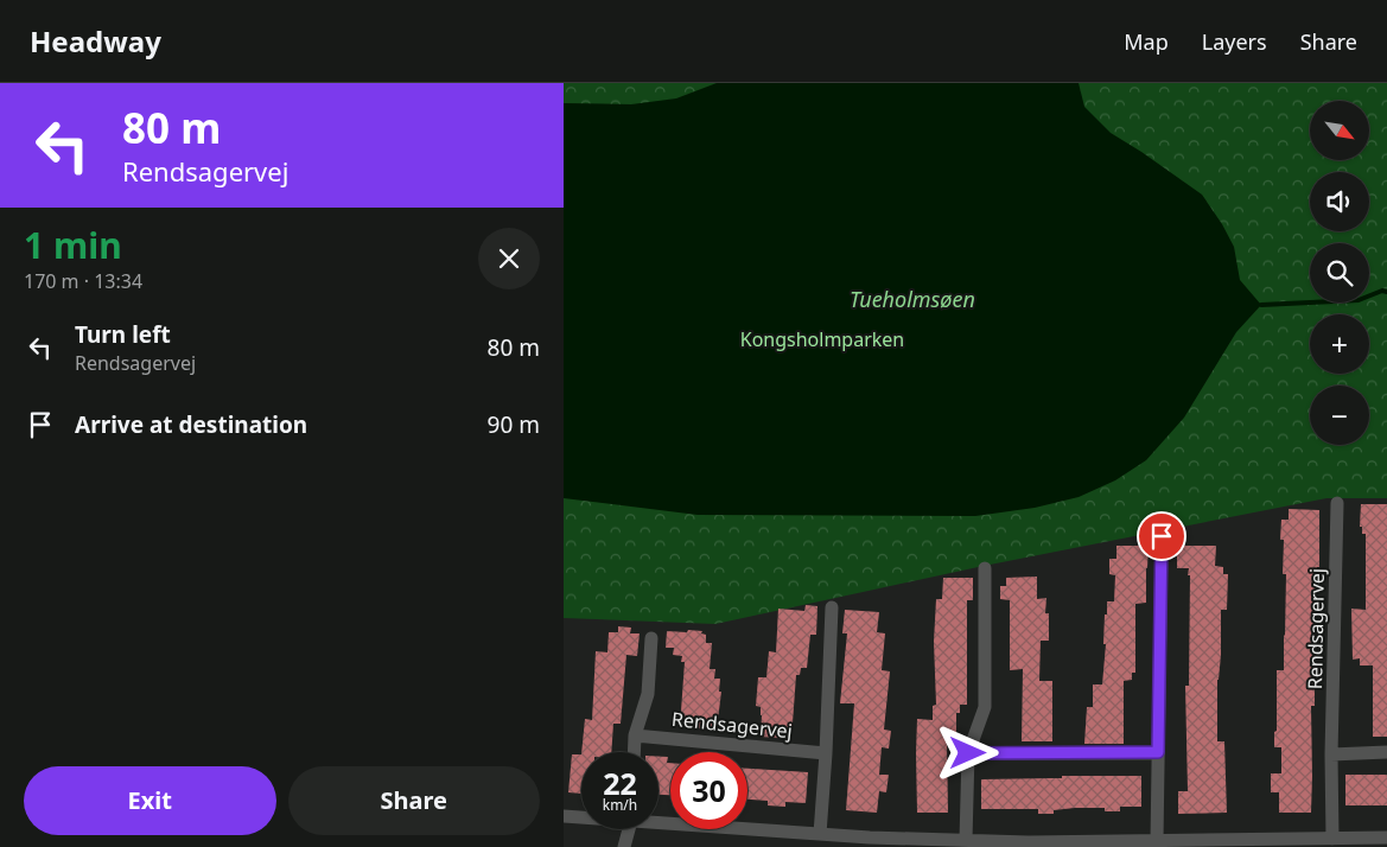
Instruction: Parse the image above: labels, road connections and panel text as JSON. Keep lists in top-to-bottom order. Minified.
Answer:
{"streets":{"street":["Rendsagervej"]},"water":["Tueholmsøen"],"parks":["Kongsholmparken"],"north":"bottom right","page":{"header":"Headway","nav":["Map","Layers","Share"],"turn":["80 m","Rendsagervej"],"map_buttons":["+","−"],"heading":["1 min","170 m · 13:34"],"list":[{"name":"Turn left","note":"Rendsagervej","value":"80 m"},{"name":"Arrive at destination","value":"90 m"}],"speed":"22 km/h","limit":"30","buttons":["Exit","Share"]}}
